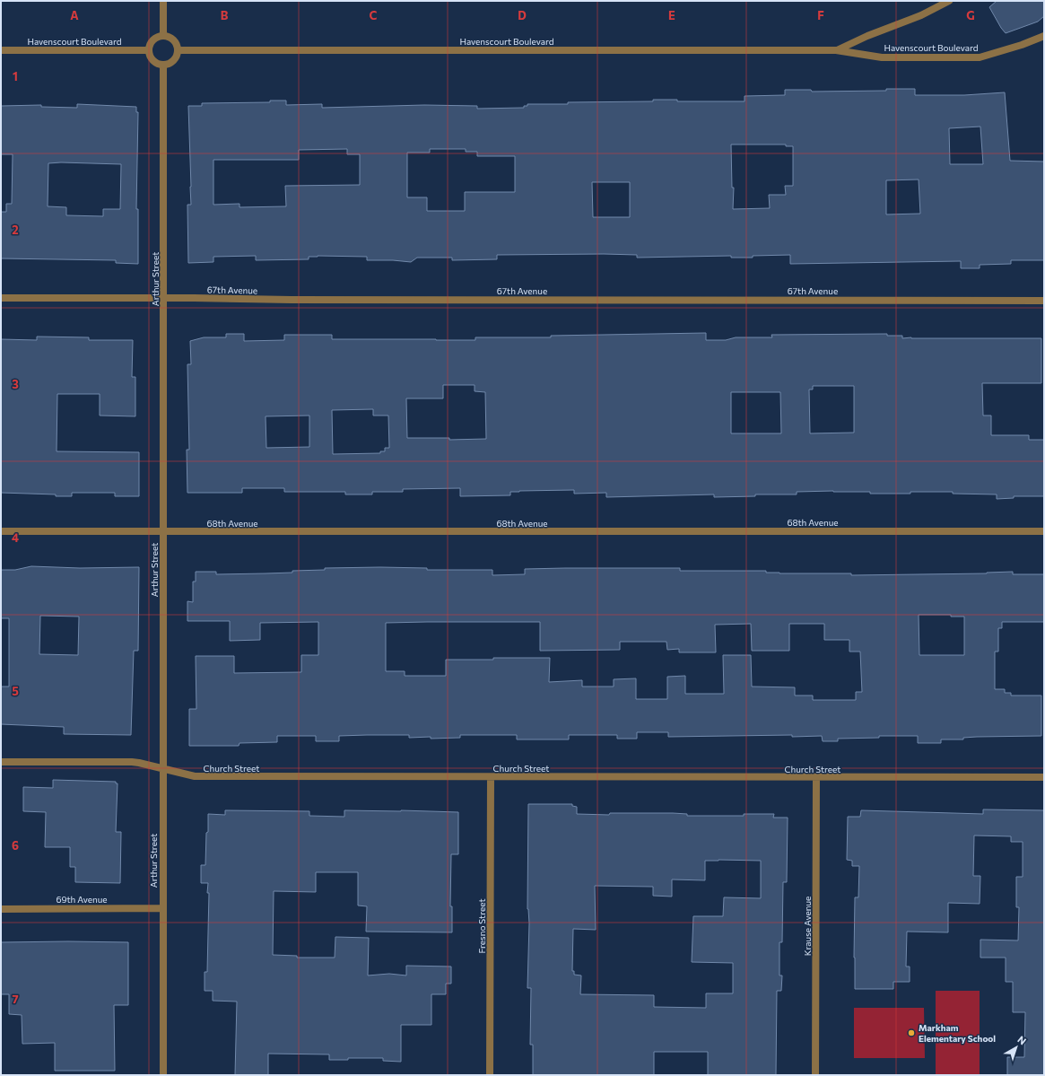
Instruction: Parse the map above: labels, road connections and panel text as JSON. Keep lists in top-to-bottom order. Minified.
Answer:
{"streets":{"street":["Havenscourt Boulevard","Arthur Street","67th Avenue","68th Avenue","Church Street","69th Avenue","Fresno Street","Krause Avenue"]},"crossings":[["Havenscourt Boulevard","Arthur Street"],["Arthur Street","67th Avenue"],["Arthur Street","68th Avenue"],["Arthur Street","Church Street"],["Arthur Street","69th Avenue"],["Church Street","Fresno Street"],["Church Street","Krause Avenue"]],"places":["Markham Elementary School"],"north":"top right","grid":{"columns":["A","B","C","D","E","F","G"],"rows":["1","2","3","4","5","6","7"]}}
